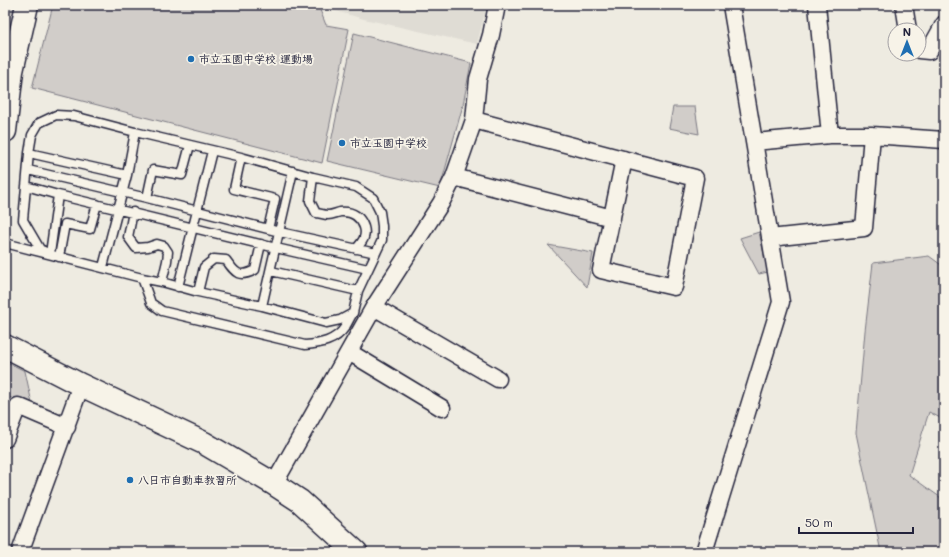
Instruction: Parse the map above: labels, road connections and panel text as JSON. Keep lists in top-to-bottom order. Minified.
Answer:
{"places":["市立玉園中学校 運動場","市立玉園中学校","八日市自動車教習所"],"scale_bar":"50 m","north":"top"}
